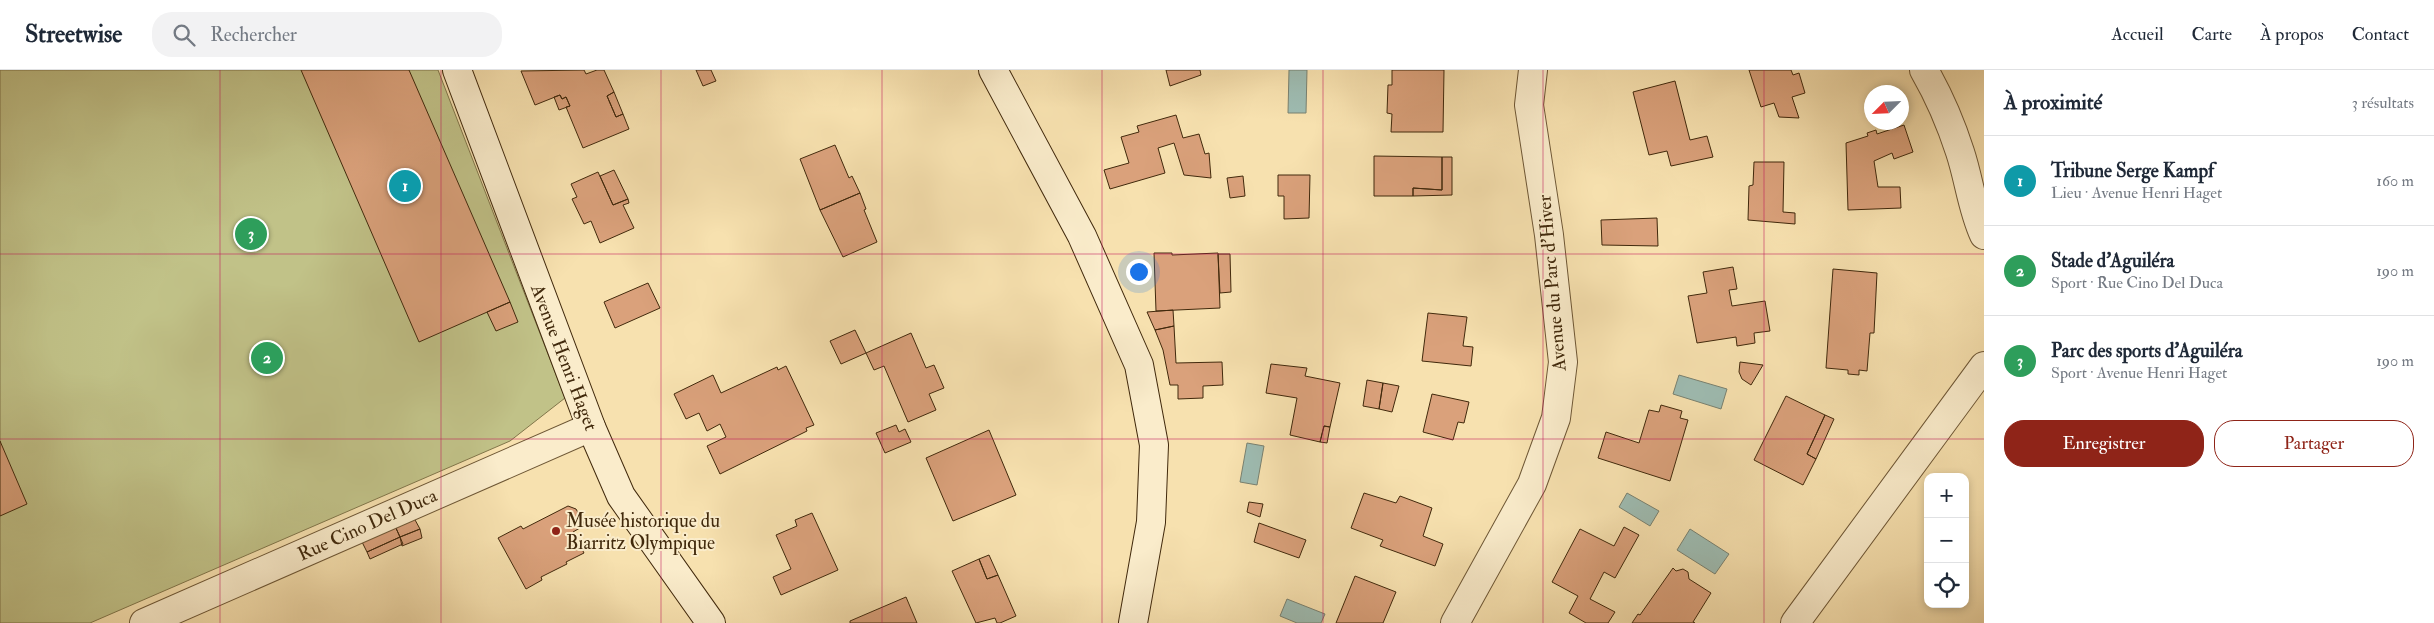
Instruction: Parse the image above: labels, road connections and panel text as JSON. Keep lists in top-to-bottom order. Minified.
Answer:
{"streets":{"street":["Avenue du Parc d'Hiver","Avenue Henri Haget","Rue Cino Del Duca"]},"crossings":[["Avenue Henri Haget","Rue Cino Del Duca"]],"places":["Musée historique du Biarritz Olympique"],"north":"bottom left","page":{"header":"Streetwise","search":"Rechercher","nav":["Accueil","Carte","À propos","Contact"],"heading":["À proximité","3 résultats"],"list":[{"mark":"1","name":"Tribune Serge Kampf","note":"Lieu · Avenue Henri Haget","value":"160 m"},{"mark":"2","name":"Stade d'Aguiléra","note":"Sport · Rue Cino Del Duca","value":"190 m"},{"mark":"3","name":"Parc des sports d'Aguiléra","note":"Sport · Avenue Henri Haget","value":"190 m"}],"pins":["1","3","2"],"buttons":["Enregistrer","Partager"],"map_buttons":["+","−"]}}
